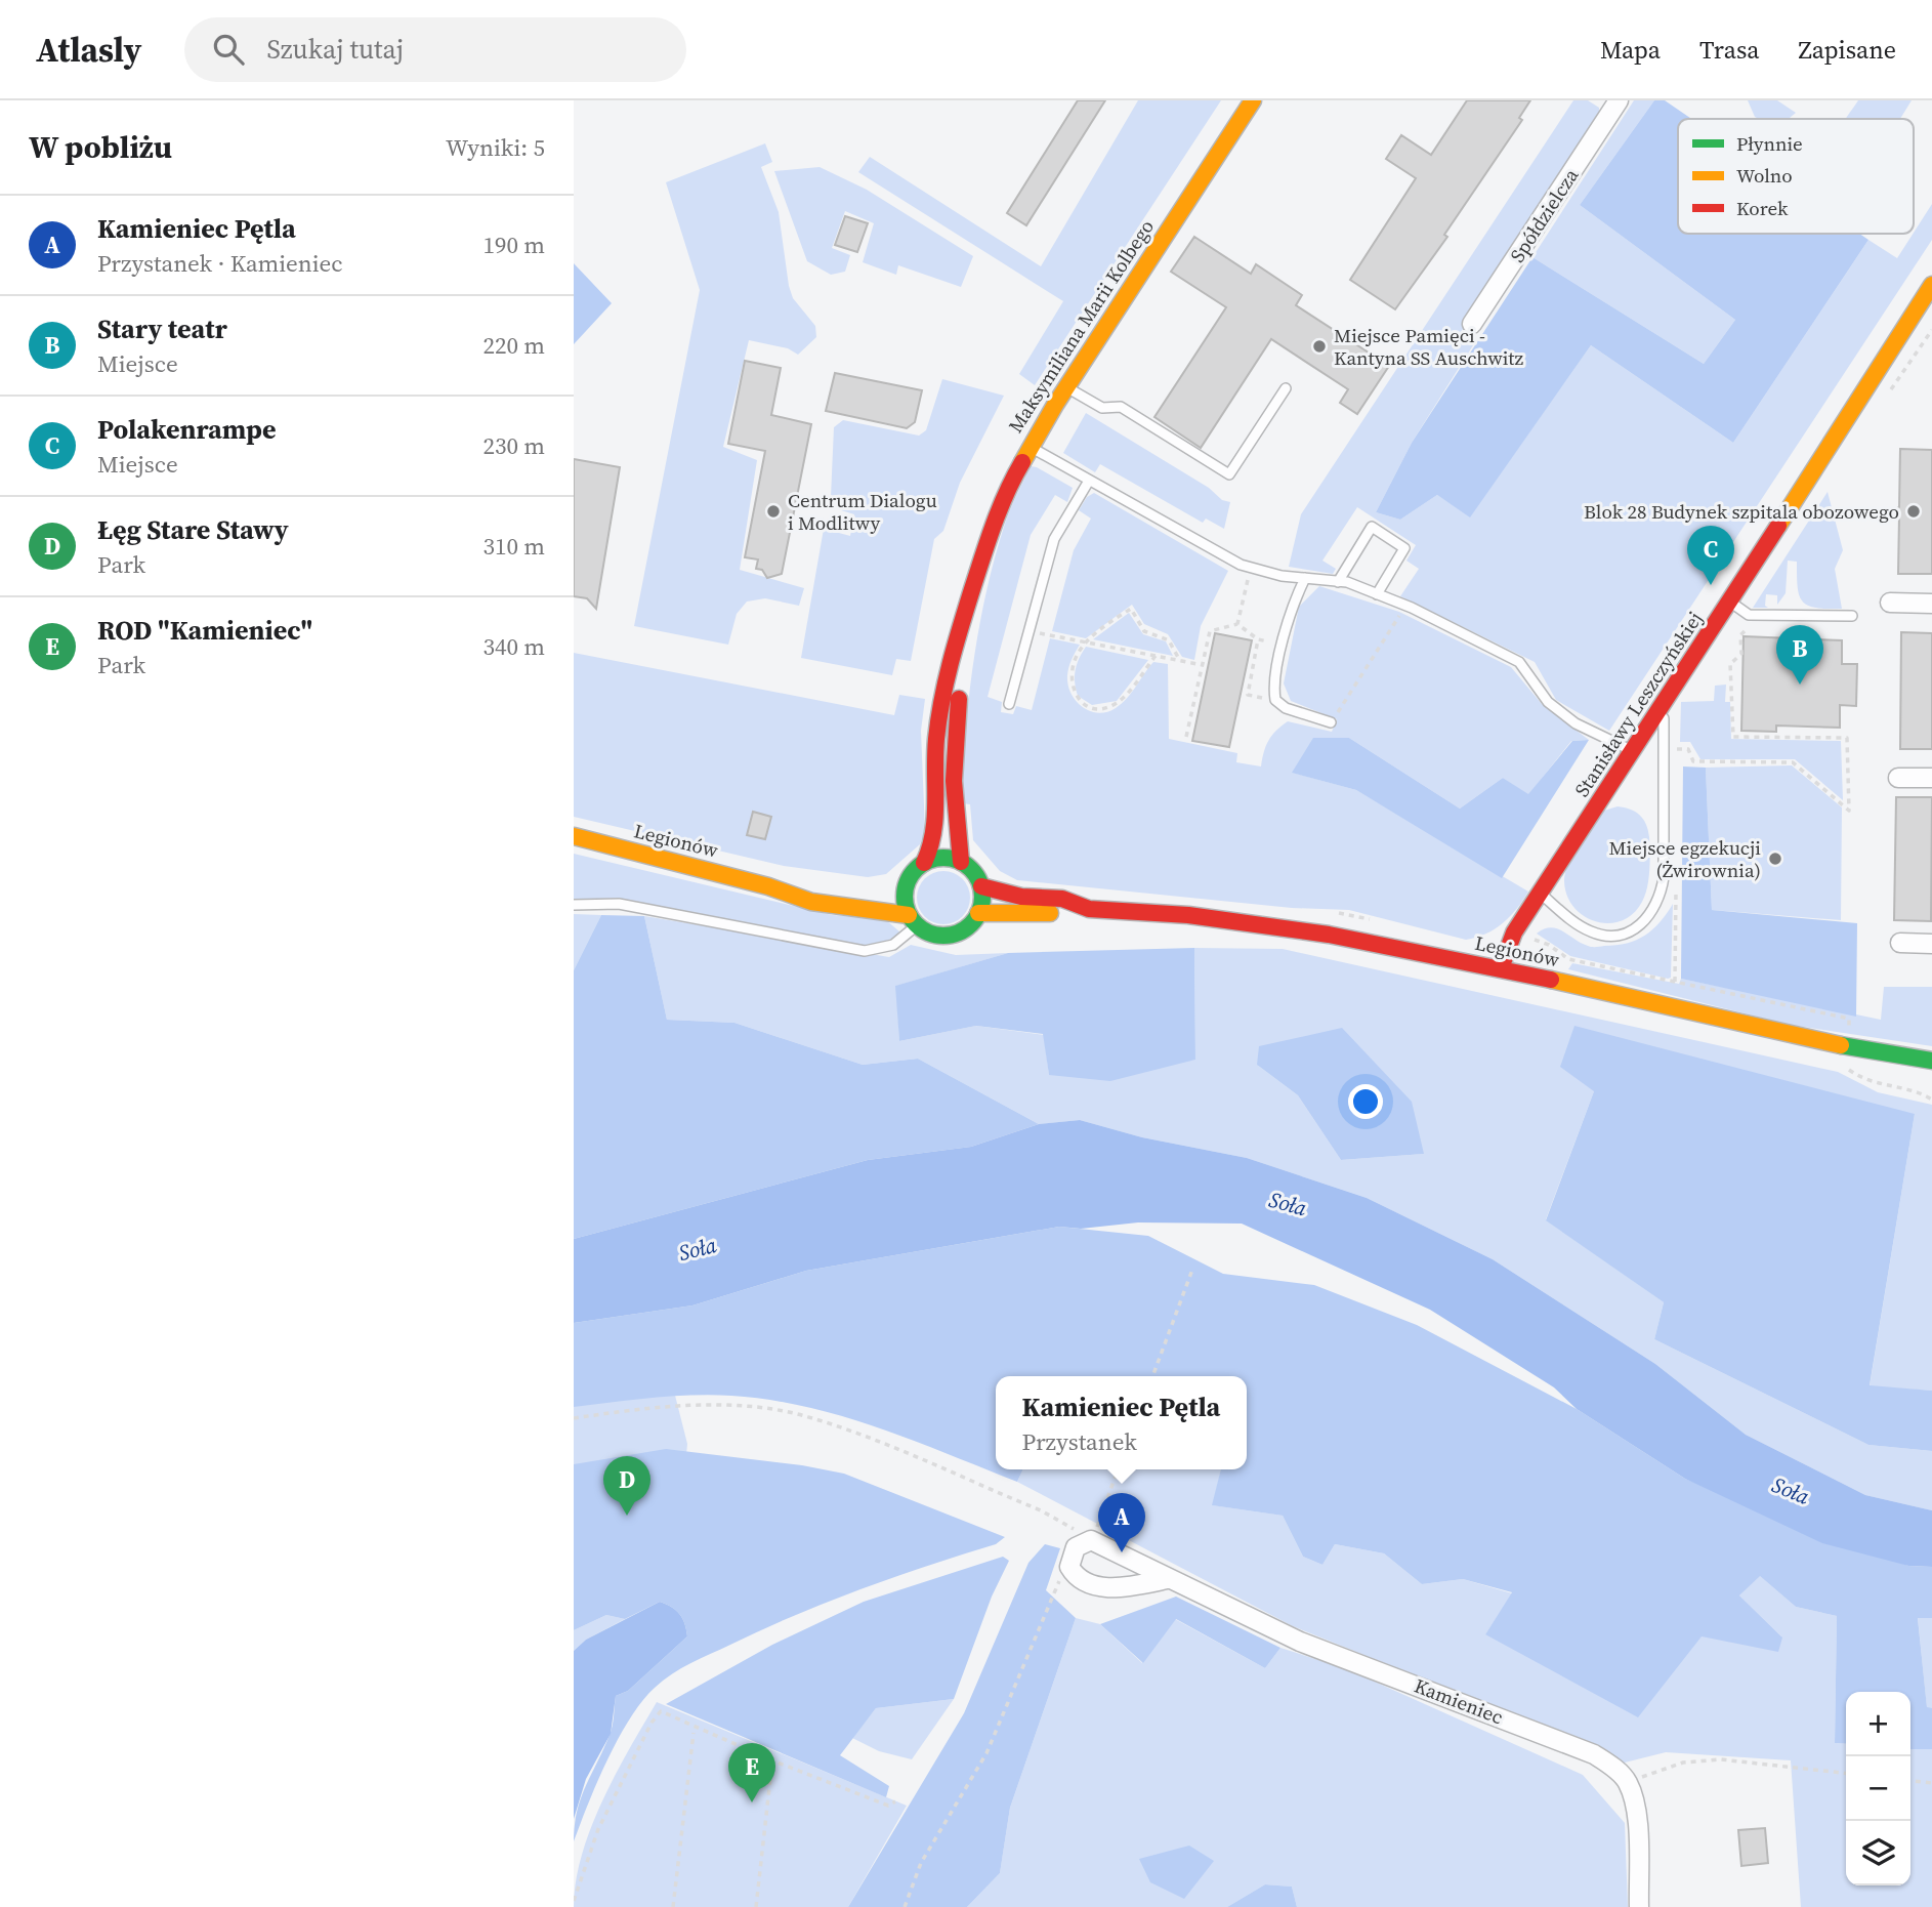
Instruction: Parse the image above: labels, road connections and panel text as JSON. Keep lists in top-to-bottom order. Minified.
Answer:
{"streets":{"street":["Spółdzielcza","Maksymiliana Marii Kolbego","Stanisławy Leszczyńskiej","Legionów","Kamieniec"]},"crossings":[["Maksymiliana Marii Kolbego","Legionów"],["Stanisławy Leszczyńskiej","Legionów"]],"water":["Soła"],"places":["Miejsce Pamięci - Kantyna SS Auschwitz","Centrum Dialogu i Modlitwy","Blok 28 Budynek szpitala obozowego","Miejsce egzekucji (Żwirownia)"],"legend":["Płynnie","Wolno","Korek"],"page":{"header":"Atlasly","search":"Szukaj tutaj","nav":["Mapa","Trasa","Zapisane"],"heading":["W pobliżu","Wyniki: 5"],"list":[{"mark":"A","name":"Kamieniec Pętla","note":"Przystanek · Kamieniec","value":"190 m"},{"mark":"B","name":"Stary teatr","note":"Miejsce","value":"220 m"},{"mark":"C","name":"Polakenrampe","note":"Miejsce","value":"230 m"},{"mark":"D","name":"Łęg Stare Stawy","note":"Park","value":"310 m"},{"mark":"E","name":"ROD \"Kamieniec\"","note":"Park","value":"340 m"}],"pins":["C","B","D","A","E"],"popup":["Kamieniec Pętla","Przystanek"],"map_buttons":["+","−"]}}
